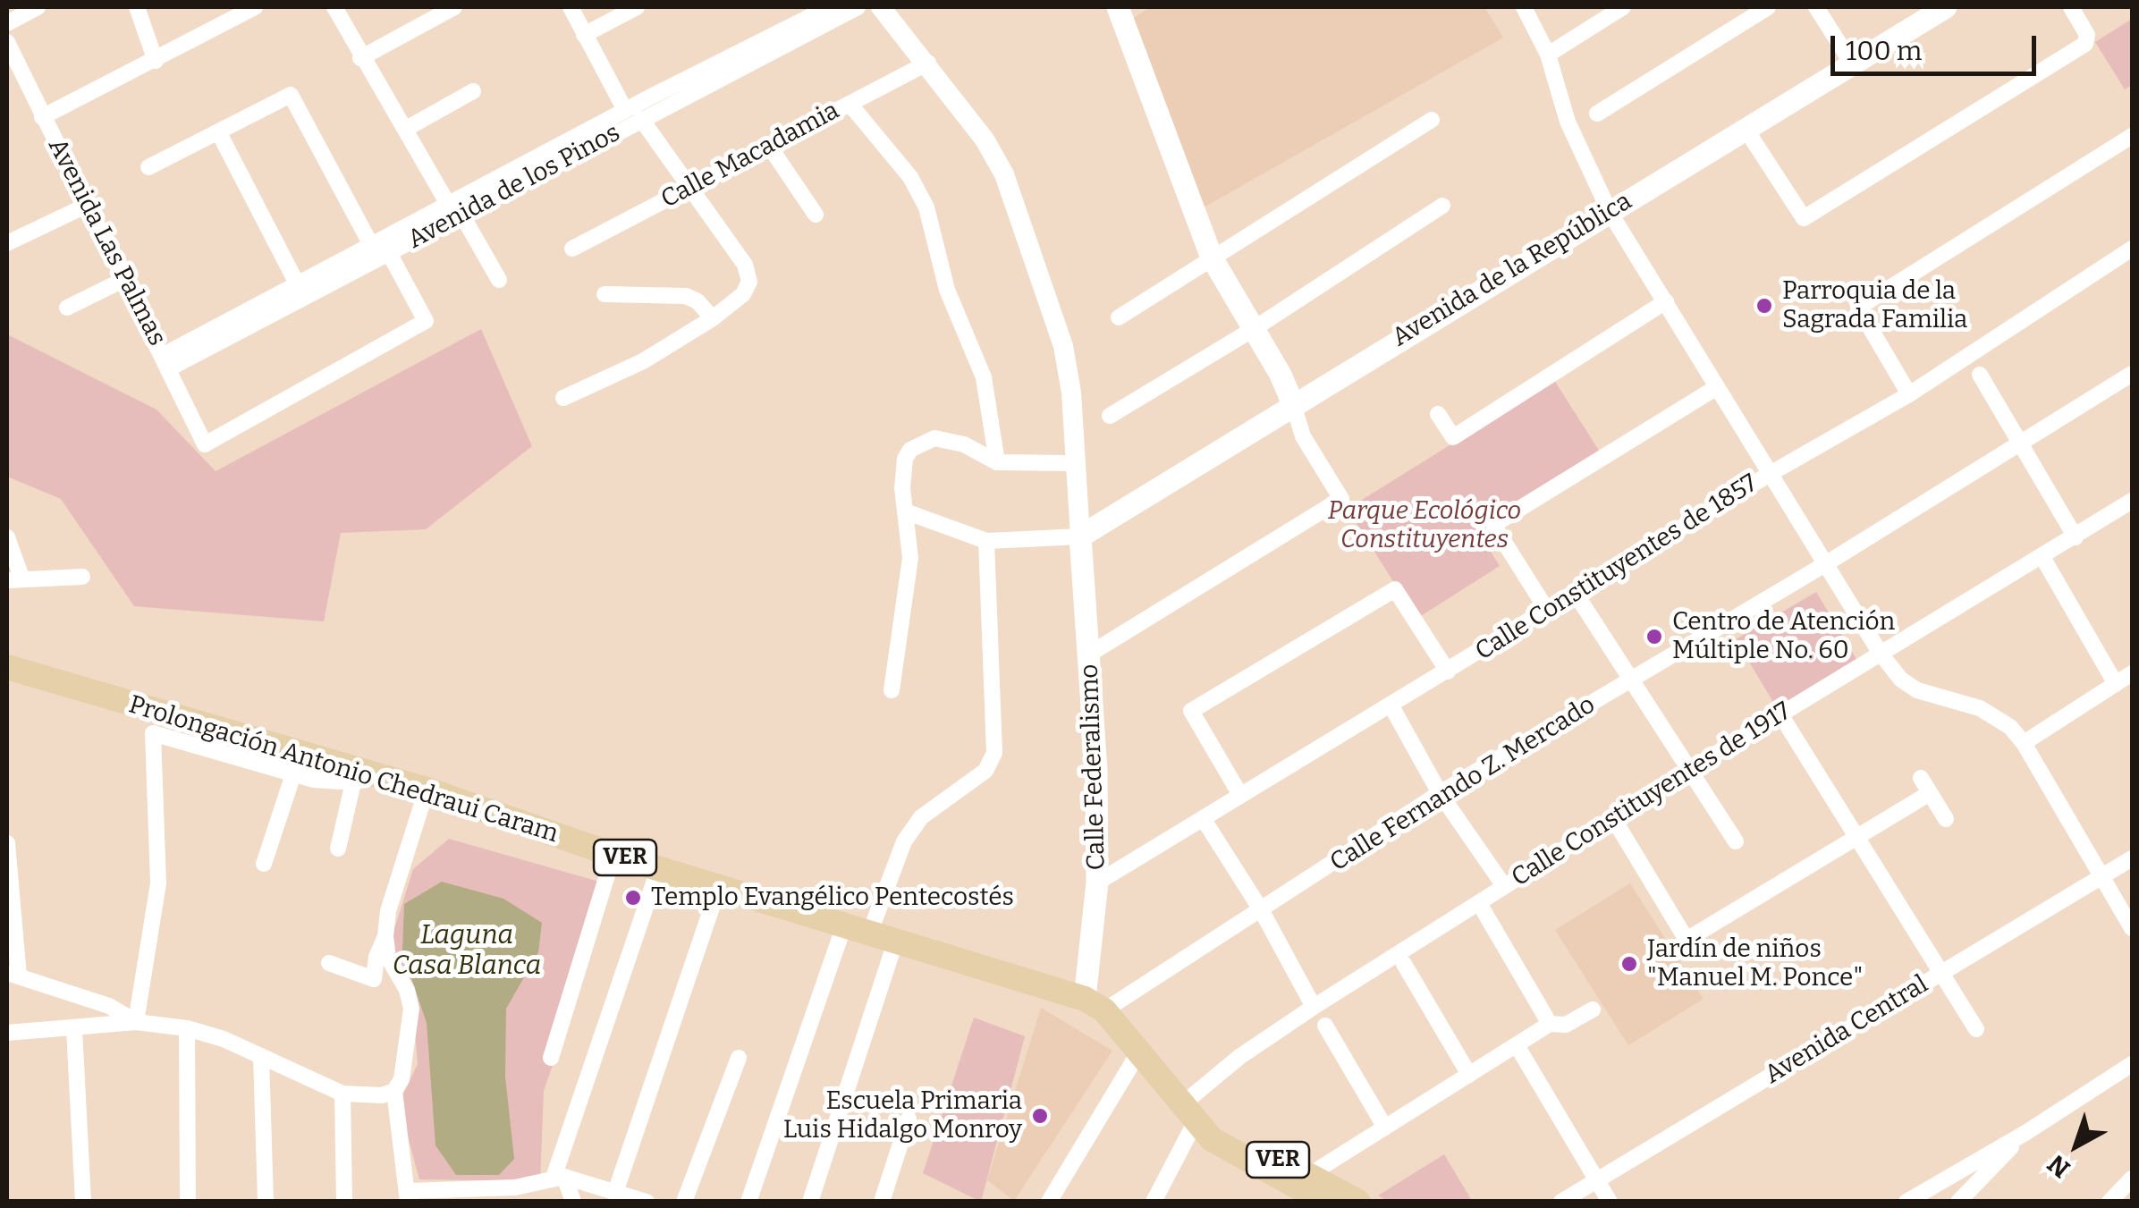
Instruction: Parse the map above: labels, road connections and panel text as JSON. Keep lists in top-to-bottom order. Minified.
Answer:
{"streets":{"main road":["Avenida de la República","Calle Federalismo","Prolongación Antonio Chedraui Caram","VER"],"street":["Calle Macadamia","Avenida de los Pinos","Avenida Las Palmas","Calle Constituyentes de 1857","Calle Fernando Z. Mercado","Calle Constituyentes de 1917","Avenida Central"]},"crossings":[["Avenida de los Pinos","Avenida Las Palmas"],["Avenida de la República","Calle Federalismo"],["Calle Constituyentes de 1857","Calle Federalismo"],["Calle Federalismo","Prolongación Antonio Chedraui Caram"],["Calle Federalismo","Calle Fernando Z. Mercado"],["Calle Federalismo","VER"],["Prolongación Antonio Chedraui Caram","Calle Fernando Z. Mercado"],["Prolongación Antonio Chedraui Caram","VER"],["Calle Fernando Z. Mercado","VER"],["Calle Constituyentes de 1917","VER"]],"water":["Laguna Casa Blanca"],"parks":["Parque Ecológico Constituyentes"],"places":["Parroquia de la Sagrada Familia","Centro de Atención Múltiple No. 60","Templo Evangélico Pentecostés","Jardín de niños \"Manuel M. Ponce\"","Escuela Primaria Luis Hidalgo Monroy"],"scale_bar":"100 m","north":"bottom left"}
